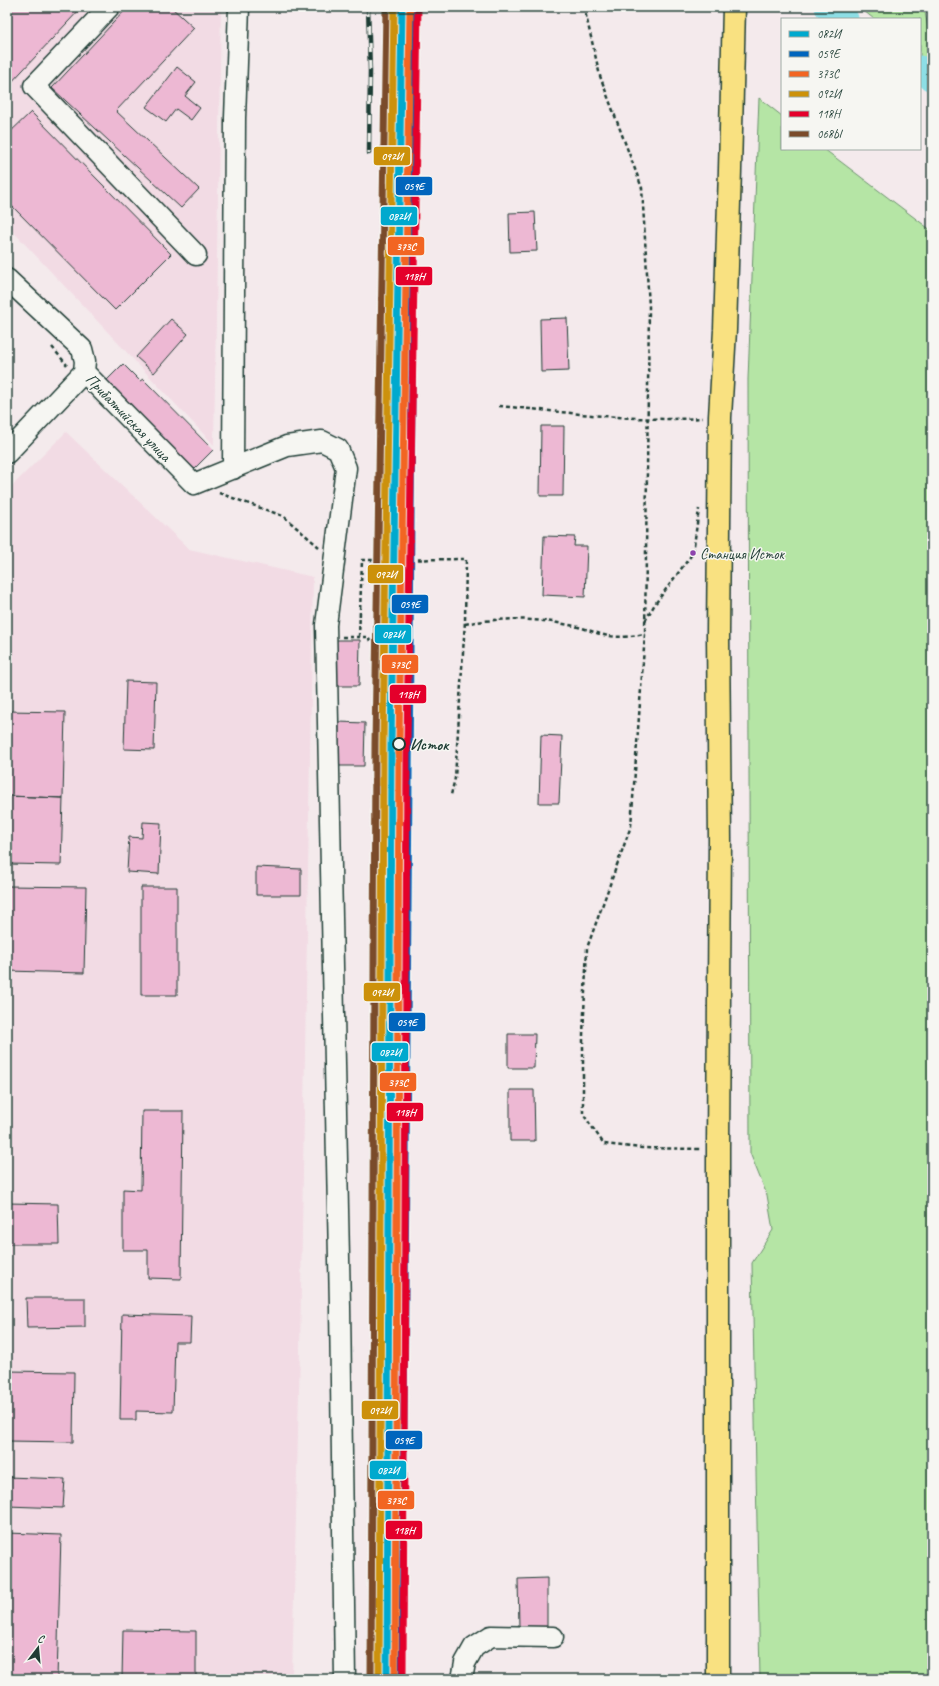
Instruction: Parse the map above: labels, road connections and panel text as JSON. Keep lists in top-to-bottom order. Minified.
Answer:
{"streets":{"street":["Прибалтийская улица"]},"places":["Станция Исток","Исток"],"lines":["transit line 082И","transit line 059Е","transit line 373C","transit line 092И","transit line 118Н","transit line 068Ы"],"legend":["082И","059Е","373C","092И","118Н","068Ы"],"north":"top"}
